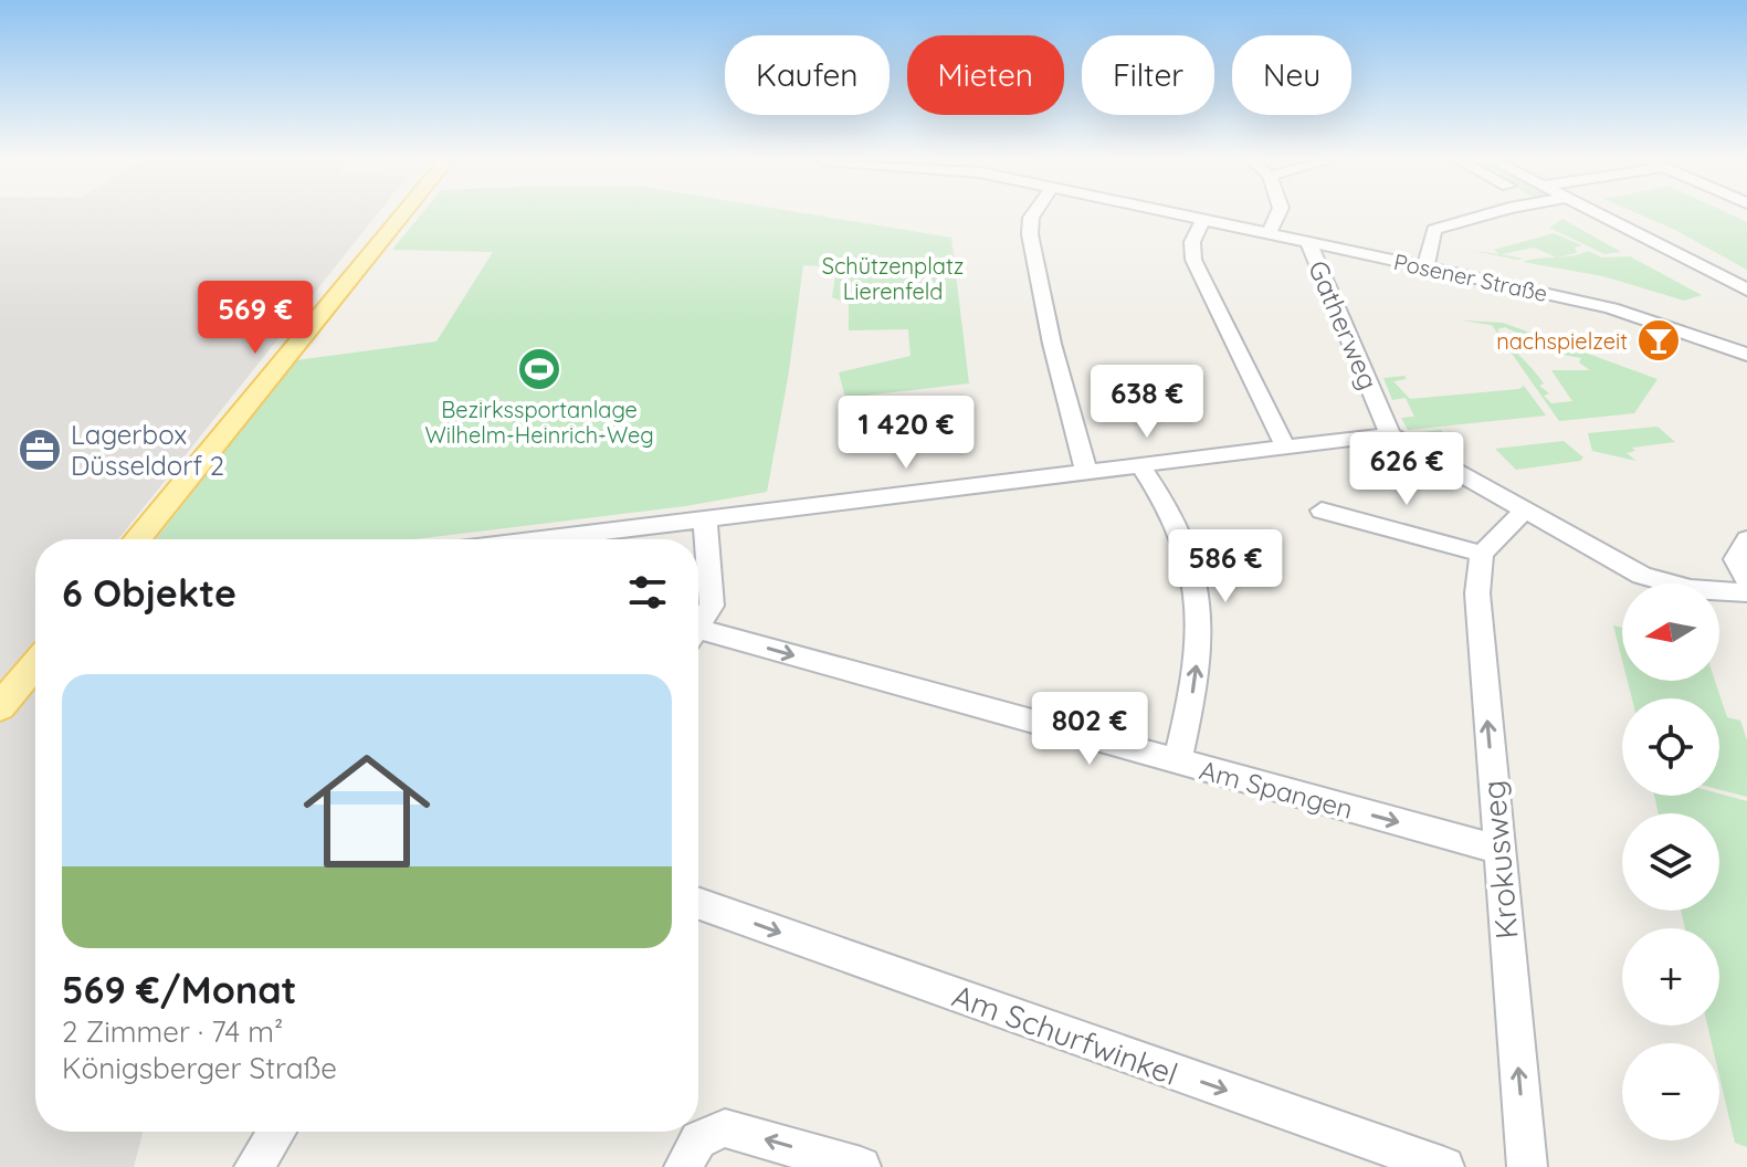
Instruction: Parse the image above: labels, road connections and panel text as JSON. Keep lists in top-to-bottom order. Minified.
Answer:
{"streets":{"street":["Posener Straße","Gatherweg","Am Spangen","Krokusweg","Am Schurfwinkel"]},"crossings":[["Posener Straße","Gatherweg"],["Am Spangen","Krokusweg"]],"one_way":["Krokusweg","Am Schurfwinkel"],"parks":["Schützenplatz Lierenfeld"],"places":{"bar":["nachspielzeit"],"sports":["Bezirkssportanlage Wilhelm-Heinrich-Weg"],"office":["Lagerbox Düsseldorf 2"]},"north":"left","page":{"chip":["Kaufen","Mieten","Filter","Neu"],"price":["569 €","638 €","1 420 €","626 €","586 €","802 €"],"heading":"6 Objekte","map_buttons":["+","−"],"list":[{"name":"569 €/Monat","note":"2 Zimmer · 74 m² · Königsberger Straße"}]}}
